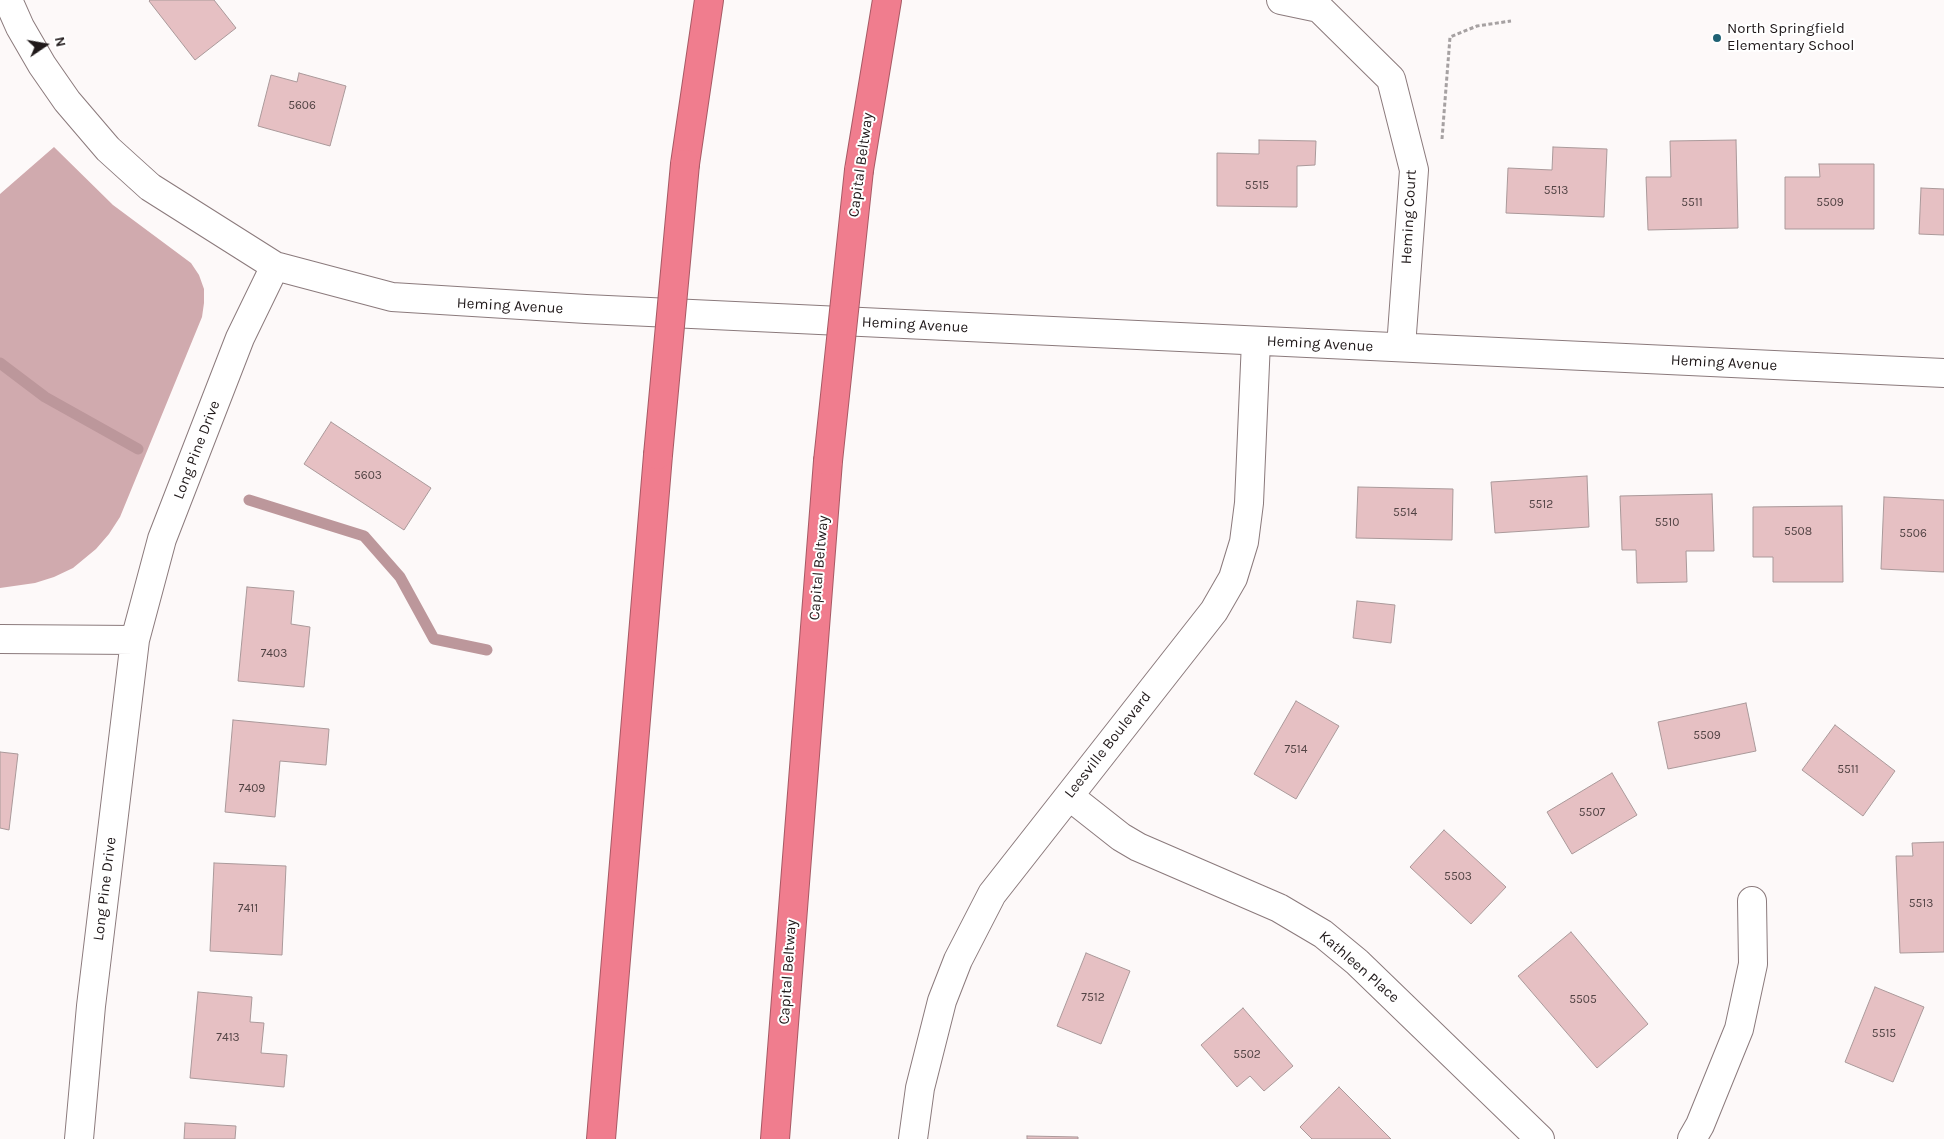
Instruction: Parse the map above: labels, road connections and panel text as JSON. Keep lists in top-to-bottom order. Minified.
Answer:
{"streets":{"highway":["Capital Beltway"],"street":["Heming Court","Heming Avenue","Long Pine Drive","Leesville Boulevard","Kathleen Place"]},"crossings":[["Heming Court","Heming Avenue"],["Heming Avenue","Long Pine Drive"],["Heming Avenue","Leesville Boulevard"],["Leesville Boulevard","Kathleen Place"]],"places":["North Springfield Elementary School"],"house_numbers":["5606","5515","5513","5511","5509","5603","5512","5514","5510","5508","5506","7403","5509","7514","5511","7409","5507","5503","5513","7411","7512","5505","5515","7413","5502"],"north":"right"}
